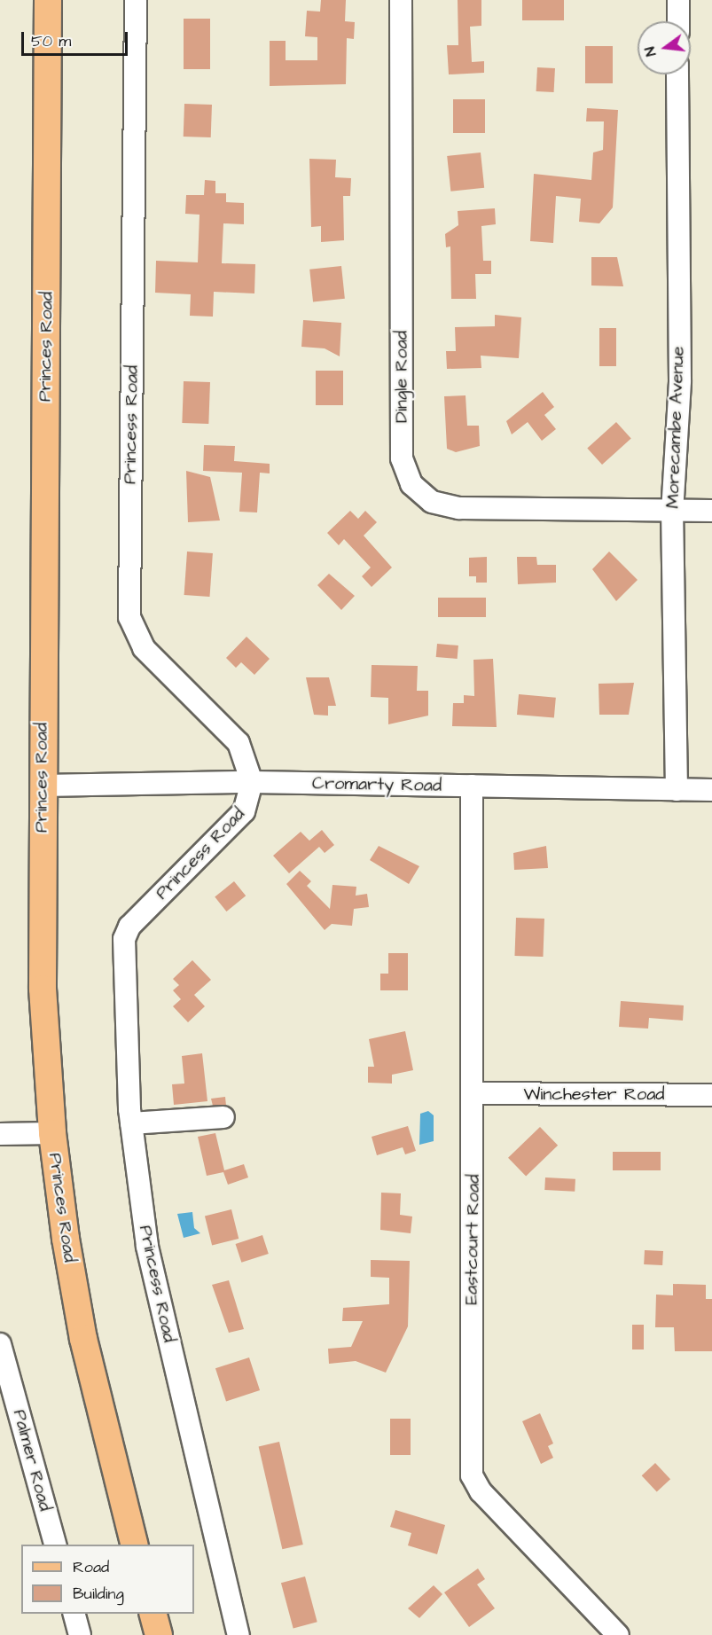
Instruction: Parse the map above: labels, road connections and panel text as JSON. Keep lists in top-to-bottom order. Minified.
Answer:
{"streets":{"main road":["Princes Road"],"street":["Dingle Road","Princess Road","Morecambe Avenue","Cromarty Road","Winchester Road","Eastcourt Road","Palmer Road"]},"crossings":[["Princes Road","Cromarty Road"],["Dingle Road","Morecambe Avenue"],["Princess Road","Cromarty Road"],["Morecambe Avenue","Cromarty Road"],["Cromarty Road","Eastcourt Road"],["Winchester Road","Eastcourt Road"]],"legend":["Road","Building"],"scale_bar":"50 m","north":"left"}
